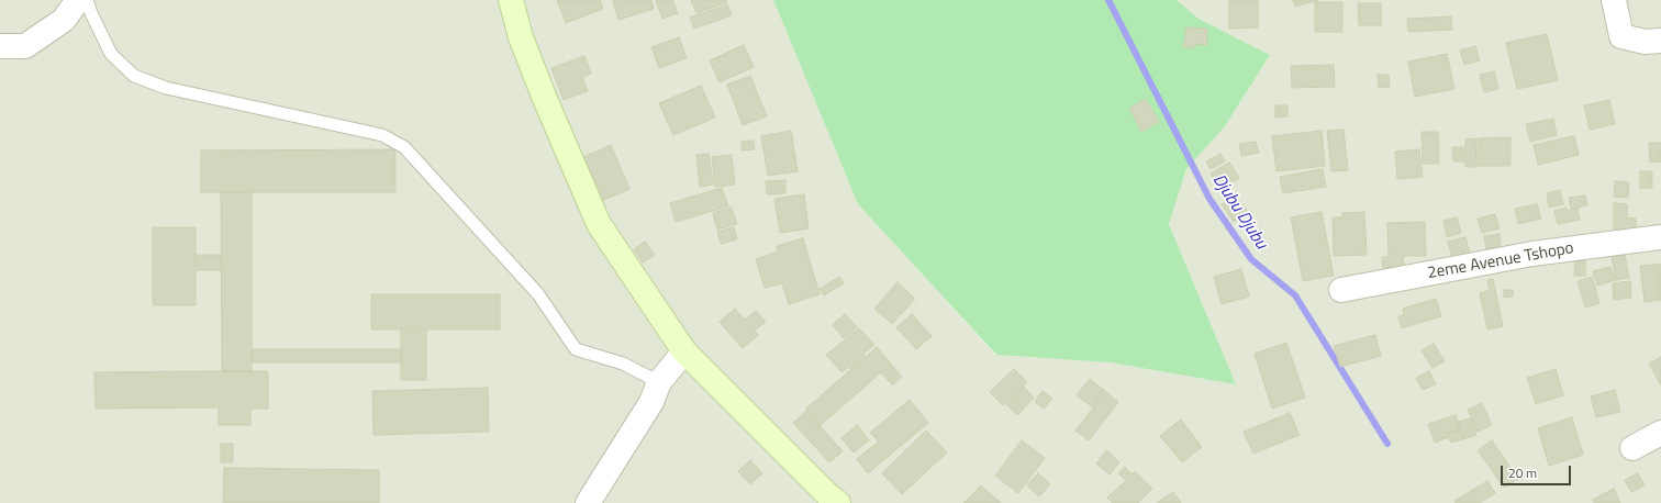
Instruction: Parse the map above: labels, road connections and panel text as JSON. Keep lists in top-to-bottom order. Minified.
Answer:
{"streets":{"street":["2eme Avenue Tshopo"]},"water":["Djubu Djubu"],"scale_bar":"20 m"}
